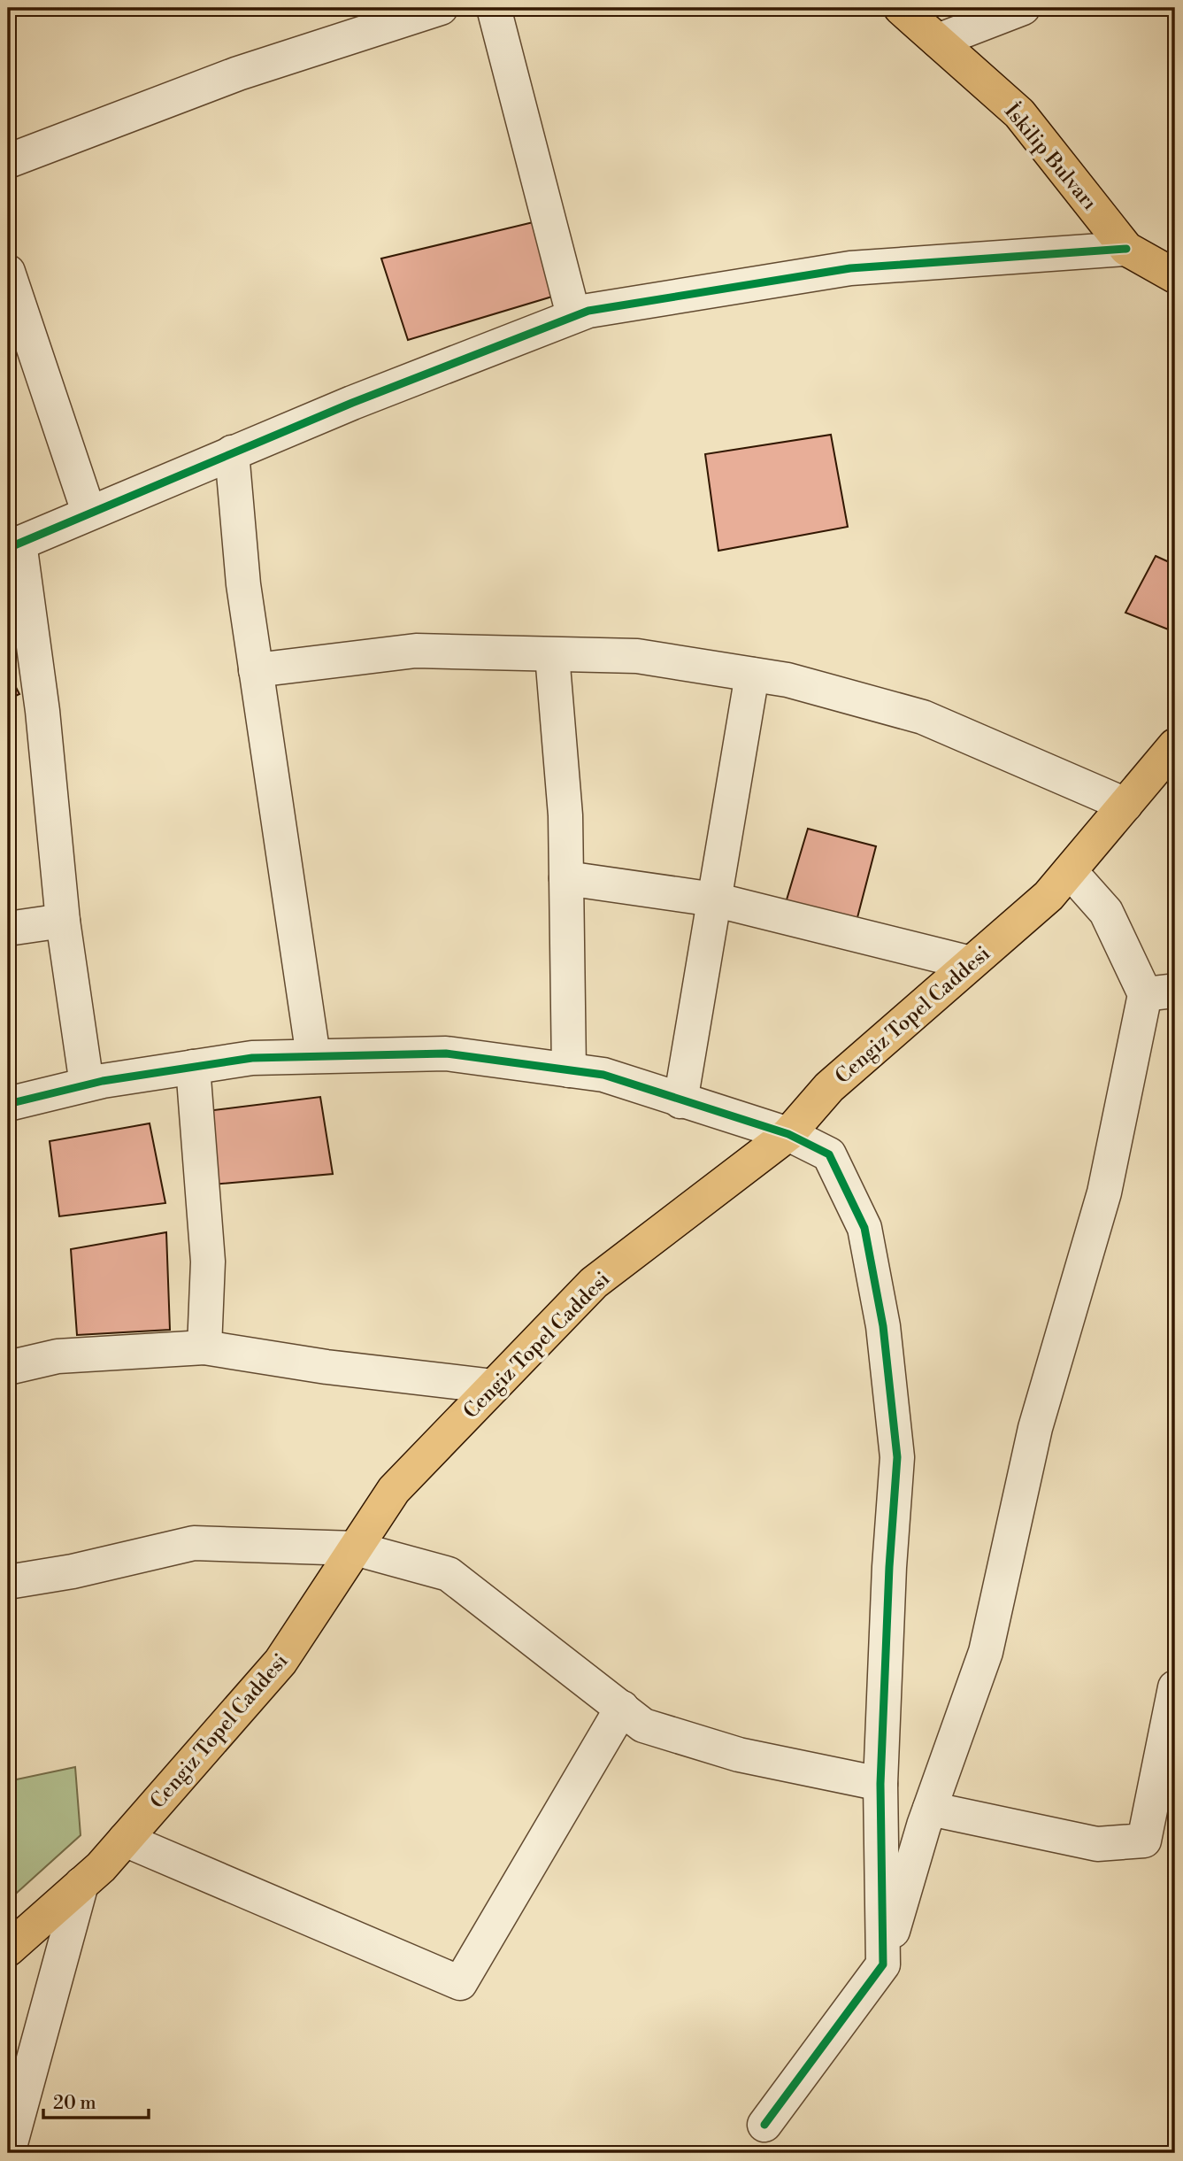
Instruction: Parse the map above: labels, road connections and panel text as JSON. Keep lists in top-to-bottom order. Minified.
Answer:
{"streets":{"main road":["İskilip Bulvarı","Cengiz Topel Caddesi"]},"scale_bar":"20 m"}
